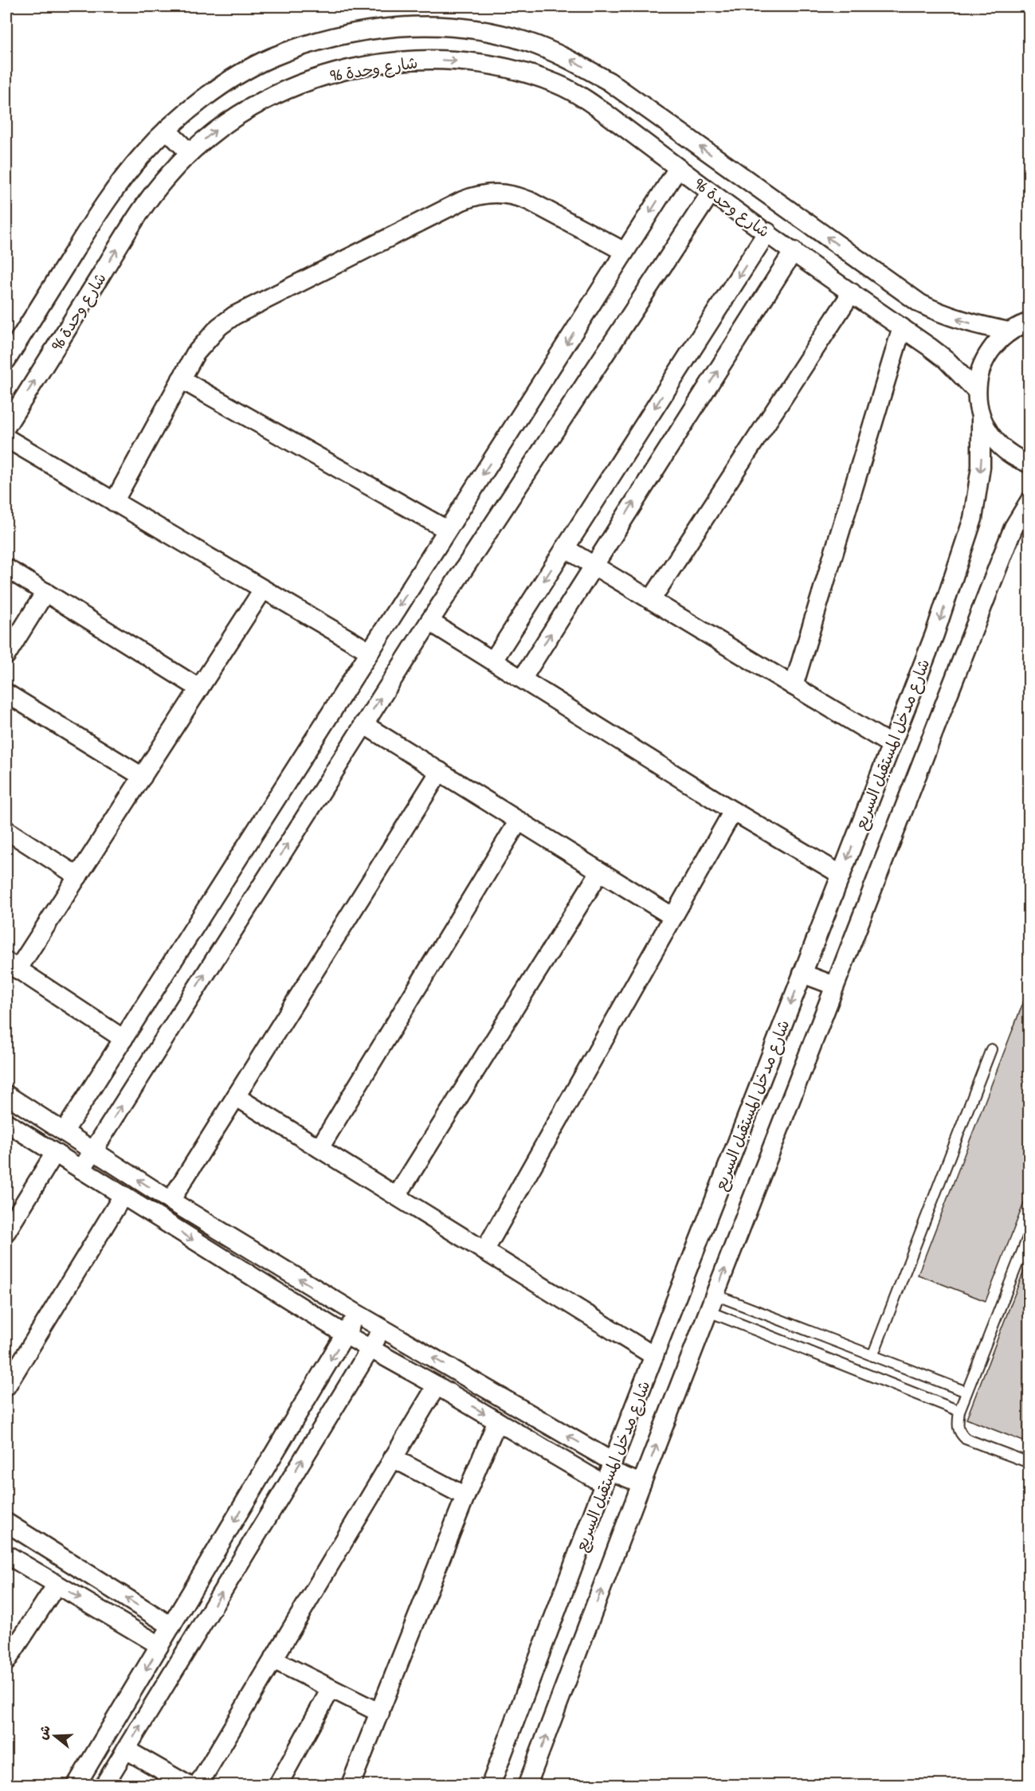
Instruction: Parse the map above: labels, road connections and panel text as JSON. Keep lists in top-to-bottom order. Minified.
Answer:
{"streets":{"street":["شارع وحدة 96","شارع مدخل المستقبل السريع"]},"crossings":[["شارع وحدة 96","شارع مدخل المستقبل السريع"]],"north":"left"}
